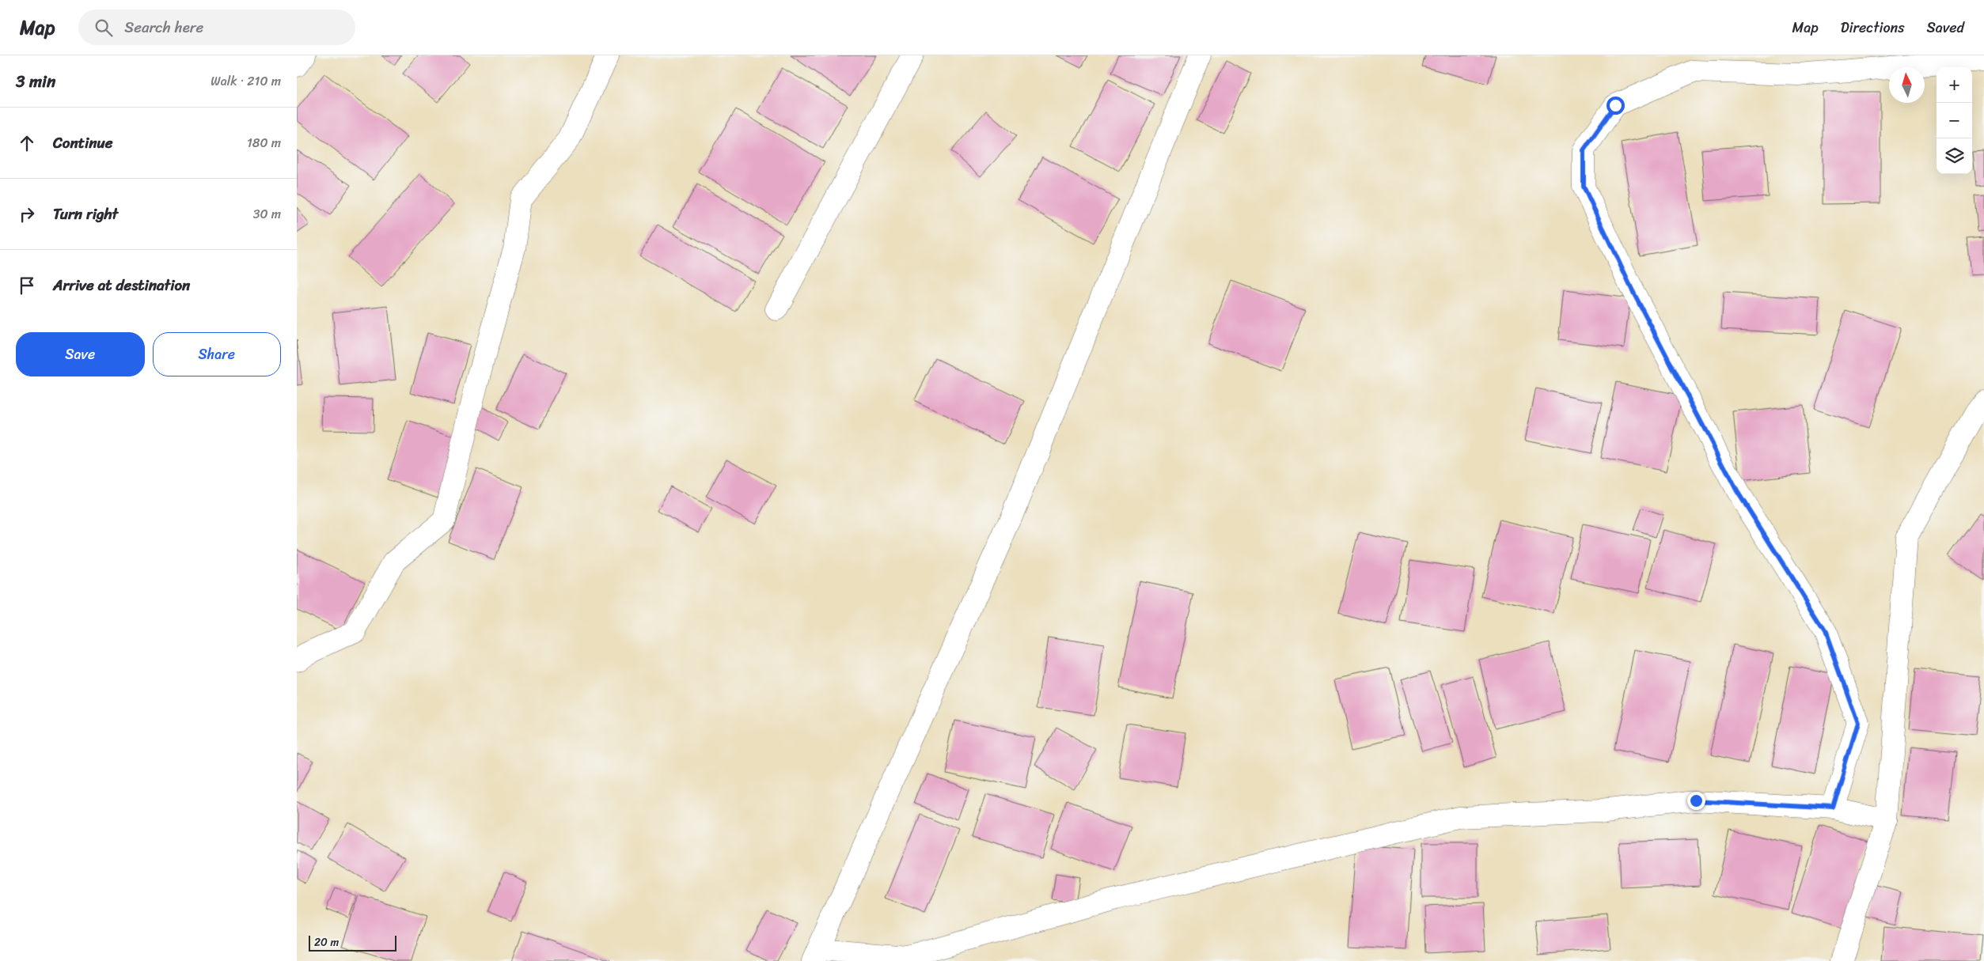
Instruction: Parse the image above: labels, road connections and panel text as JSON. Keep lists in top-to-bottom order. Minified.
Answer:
{"scale_bar":"20 m","north":"top","page":{"header":"Map","search":"Search here","nav":["Map","Directions","Saved"],"heading":["3 min","Walk · 210 m"],"map_buttons":["+","−"],"list":[["Continue","180 m"],["Turn right","30 m"],"Arrive at destination"],"buttons":["Save","Share"],"scale":"20 m"}}
